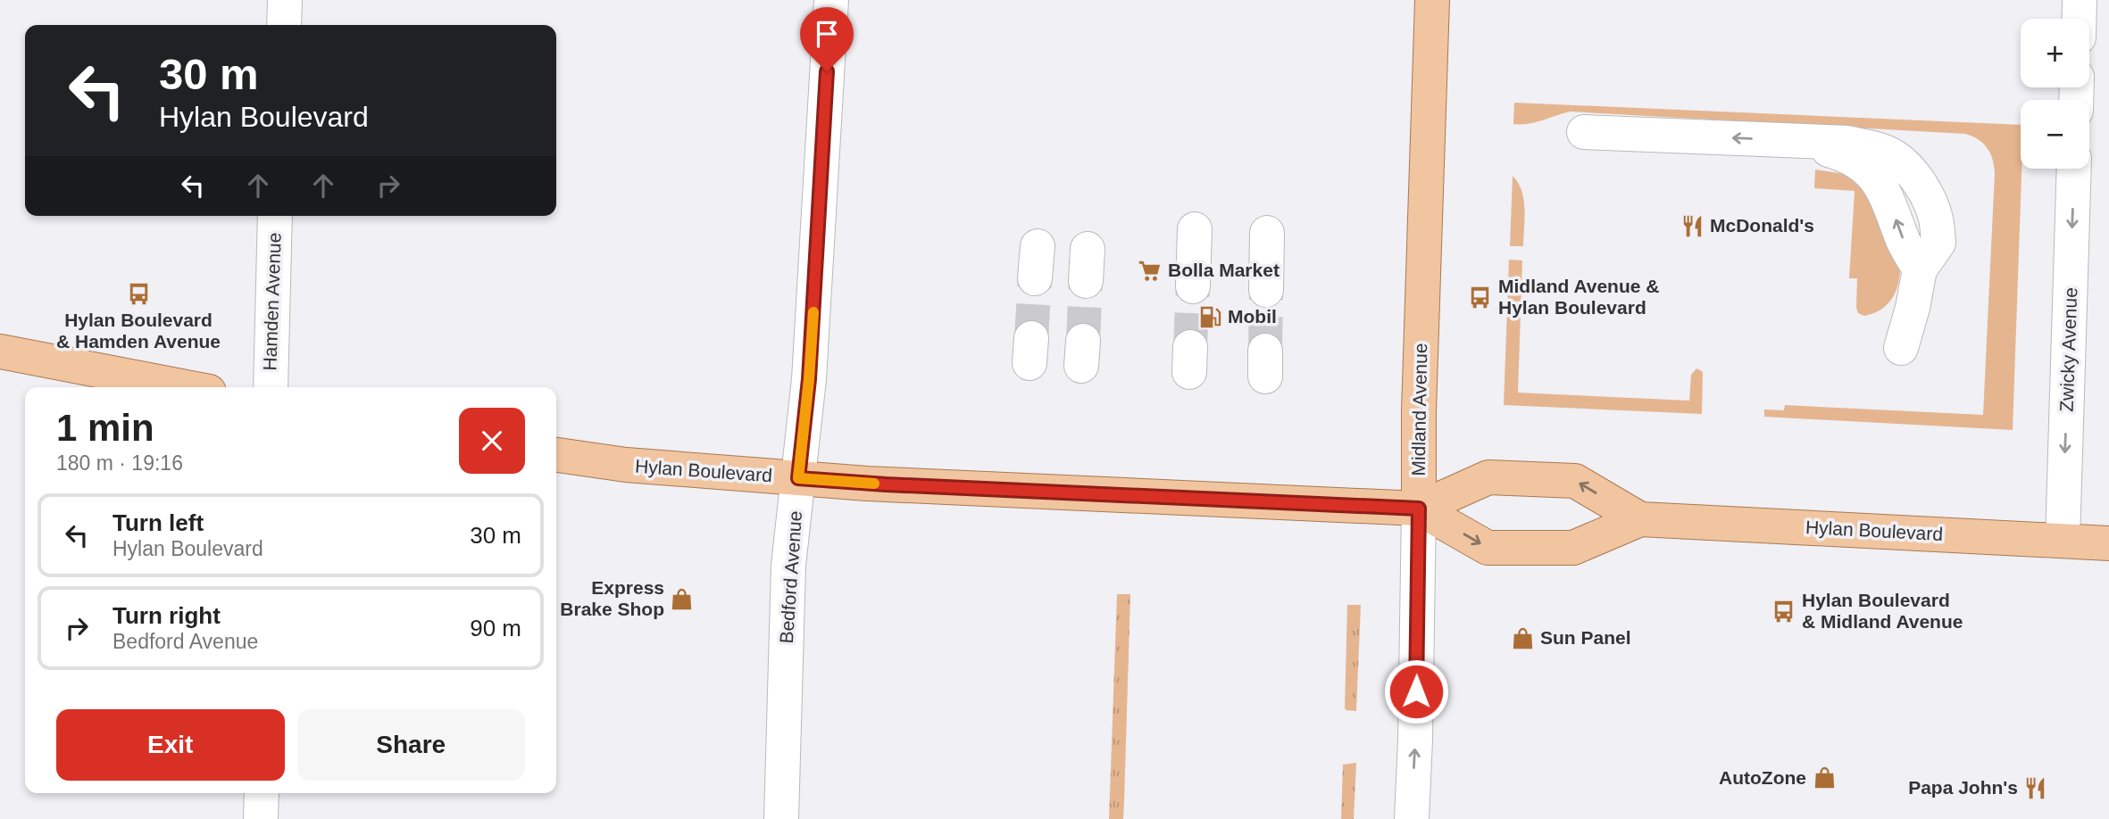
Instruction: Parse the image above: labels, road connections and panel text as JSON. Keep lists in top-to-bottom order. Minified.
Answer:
{"streets":{"main road":["Midland Avenue","Hylan Boulevard"],"street":["Hamden Avenue","Zwicky Avenue","Bedford Avenue"]},"crossings":[["Zwicky Avenue","Hylan Boulevard"],["Midland Avenue","Hylan Boulevard"],["Hylan Boulevard","Bedford Avenue"]],"one_way":["Zwicky Avenue","Midland Avenue"],"places":{"restaurant":["McDonald's","Papa John's"],"supermarket":["Bolla Market"],"bus stop":["Hylan Boulevard & Hamden Avenue","Midland Avenue & Hylan Boulevard","Hylan Boulevard & Midland Avenue"],"fuel station":["Mobil"],"shop":["Express Brake Shop","Sun Panel","AutoZone"]},"page":{"map_buttons":["+","−"],"turn":["30 m","Hylan Boulevard"],"heading":["1 min","180 m · 19:16"],"list":[{"name":"Turn left","note":"Hylan Boulevard","value":"30 m"},{"name":"Turn right","note":"Bedford Avenue","value":"90 m"}],"buttons":["Exit","Share"]}}
